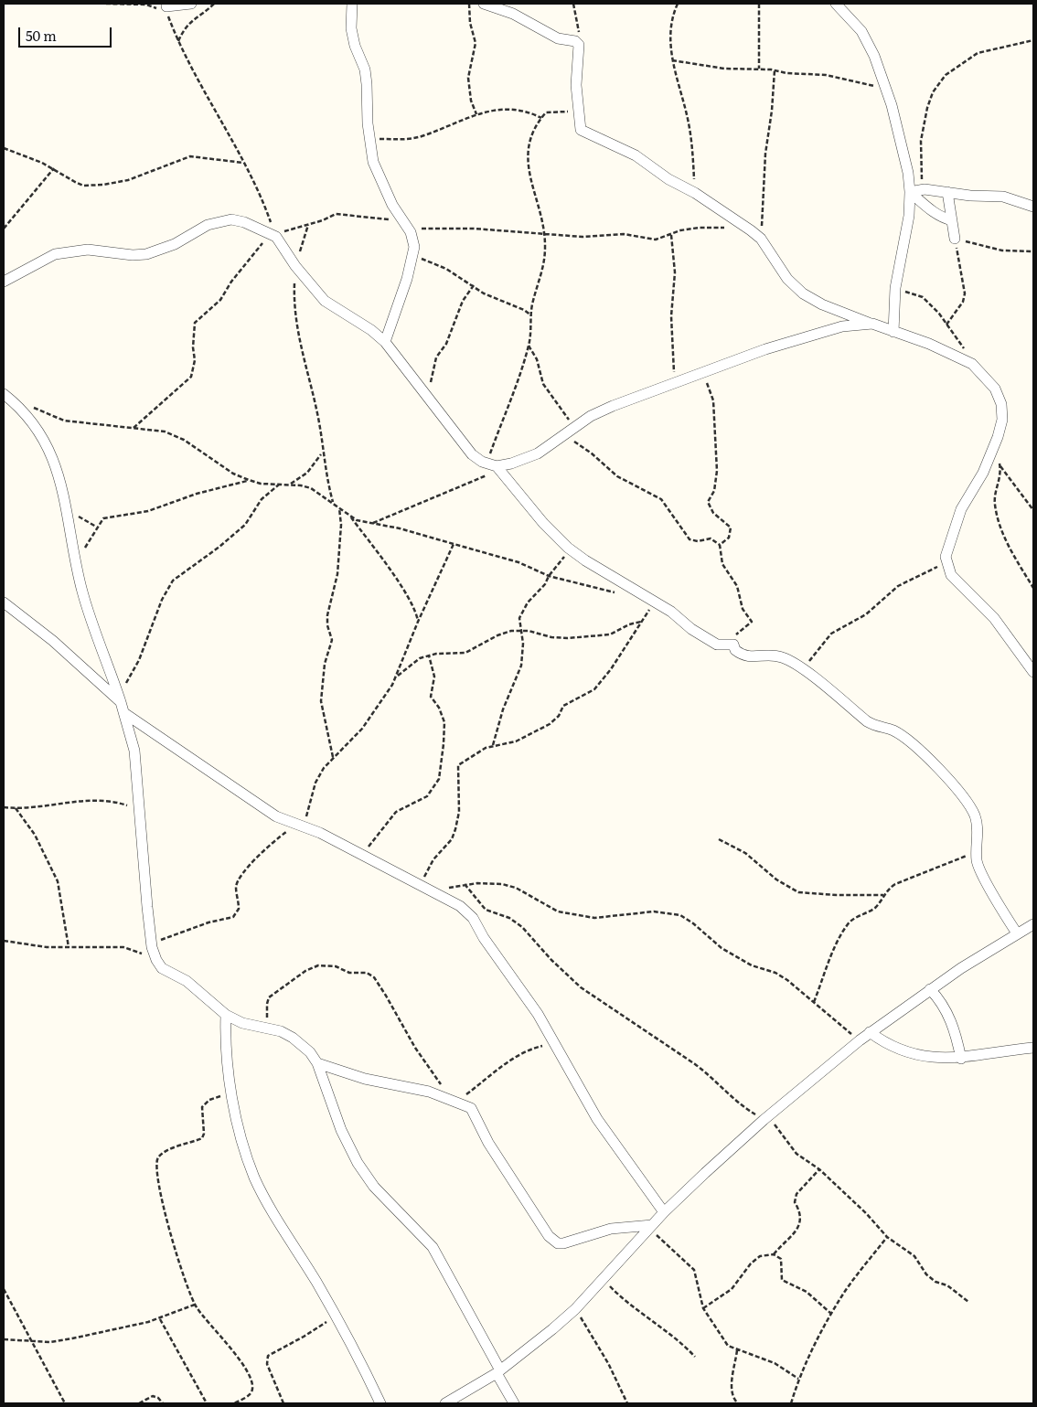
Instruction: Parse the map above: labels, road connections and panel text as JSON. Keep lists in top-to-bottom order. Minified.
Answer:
{"scale_bar":"50 m"}
